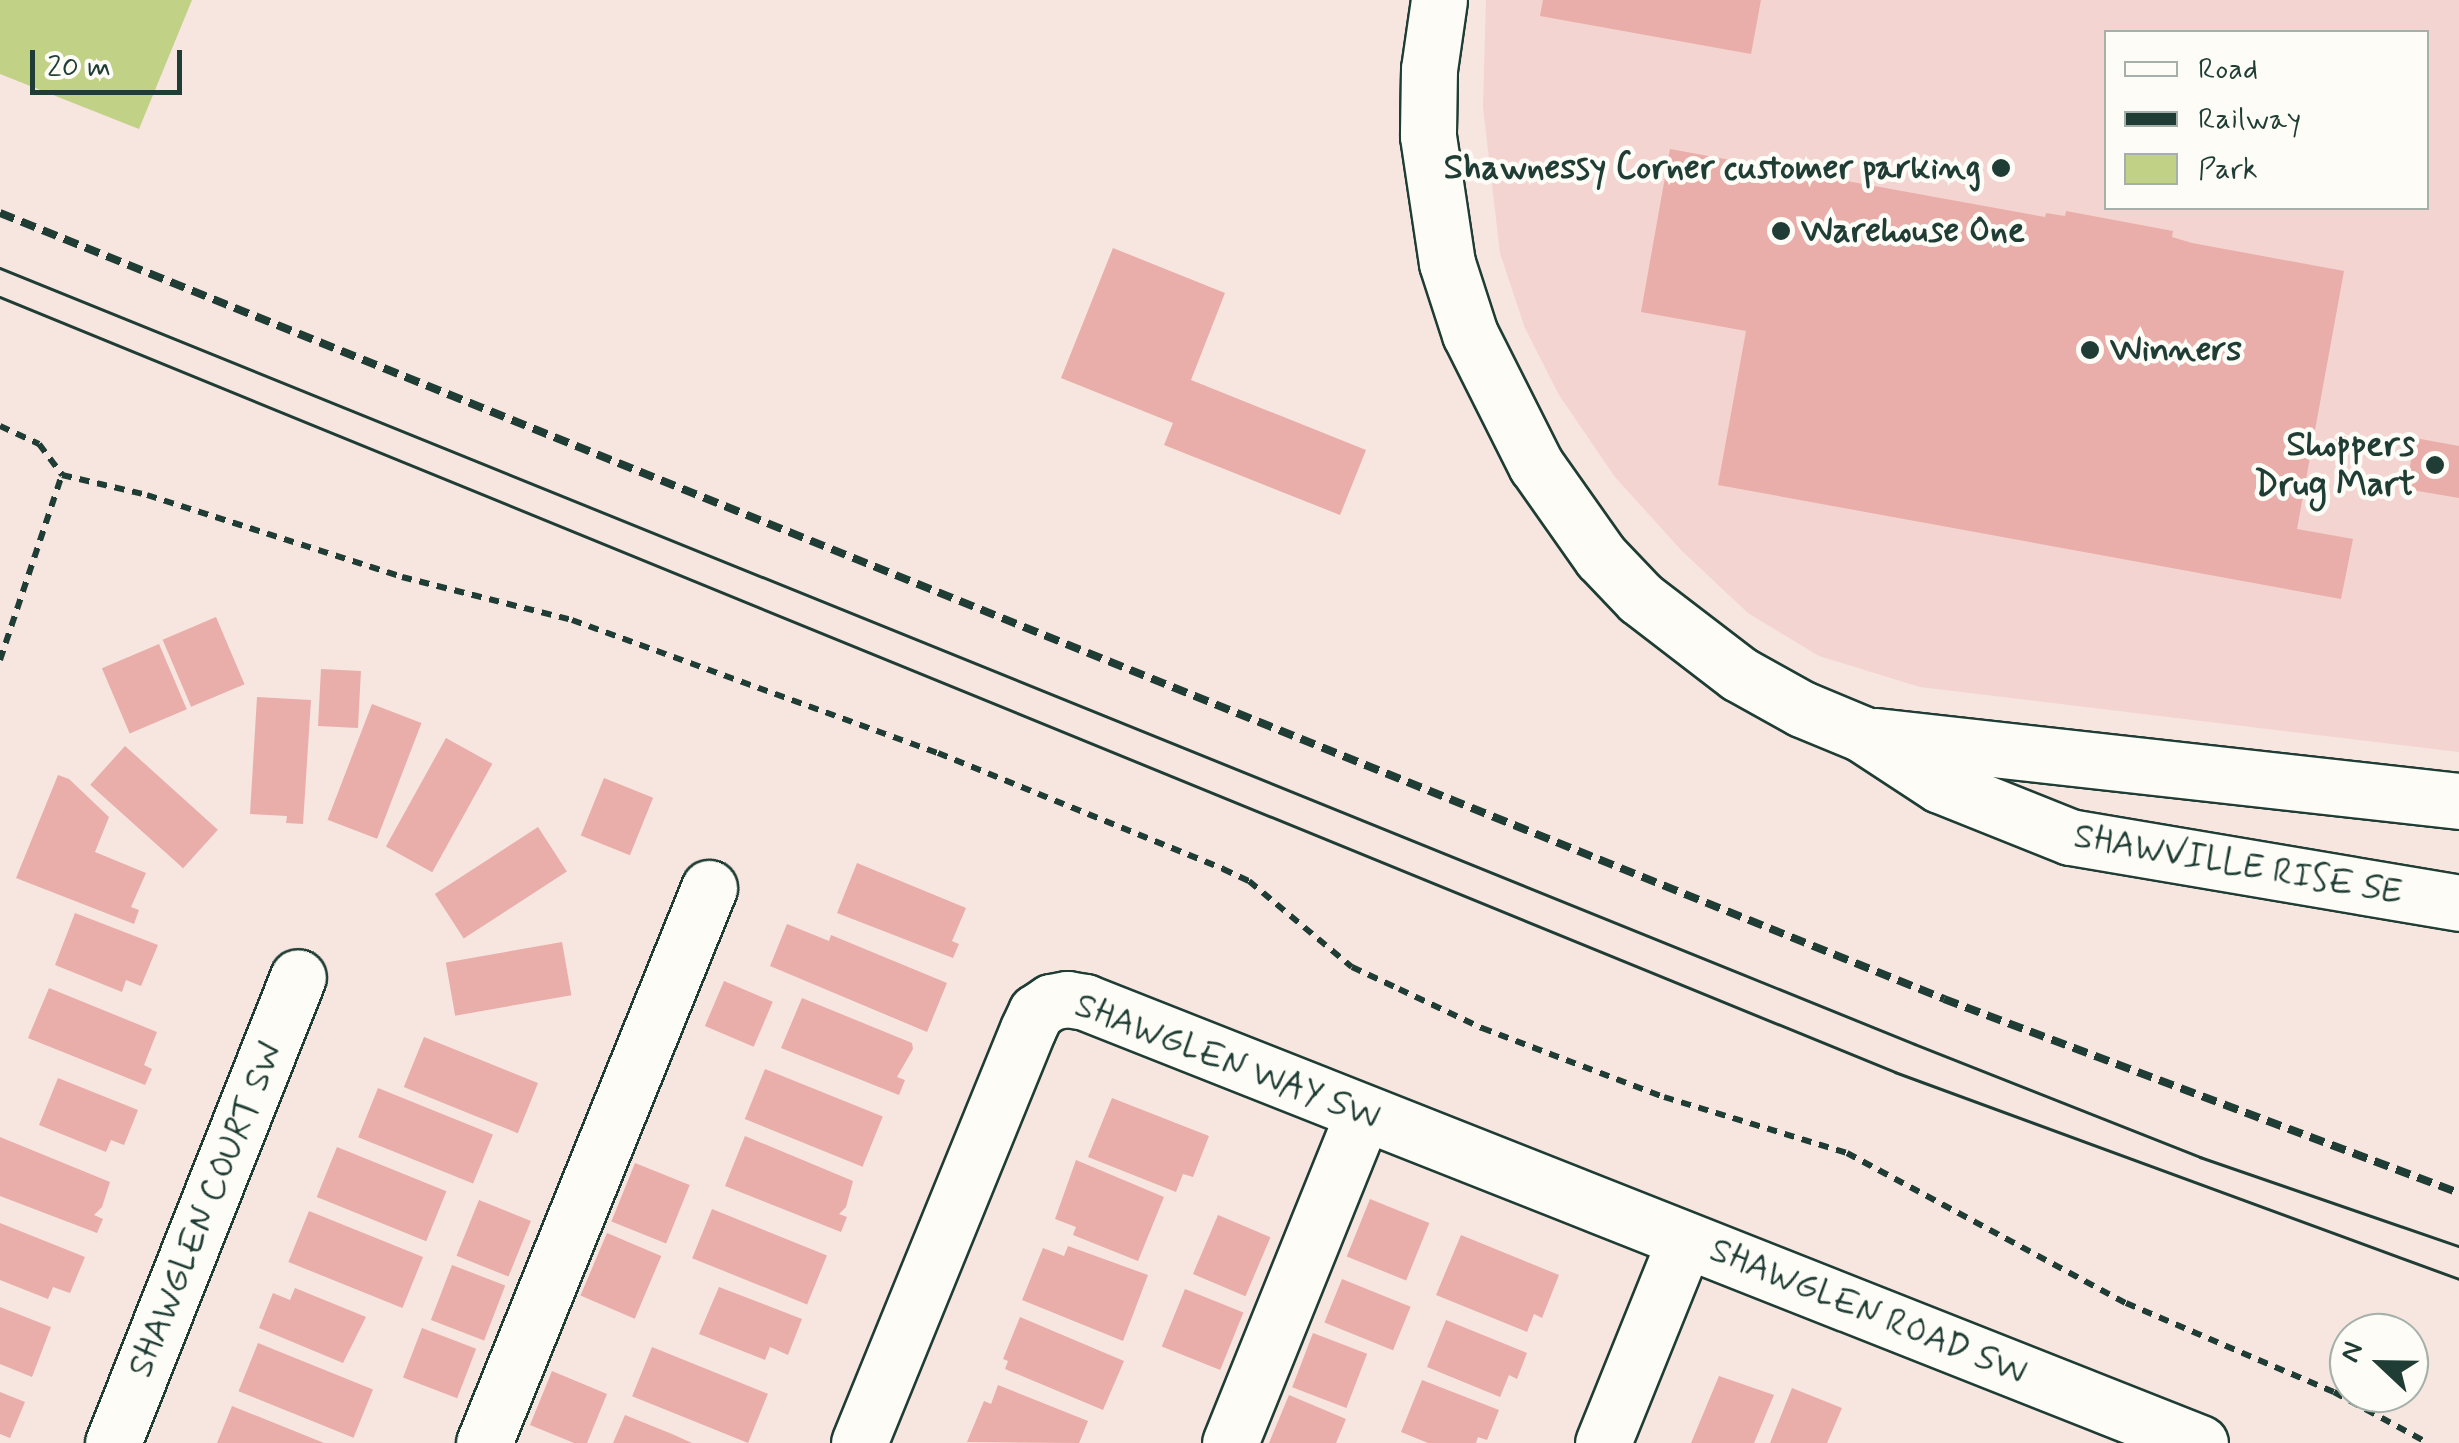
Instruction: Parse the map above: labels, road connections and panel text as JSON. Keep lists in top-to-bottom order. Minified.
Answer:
{"streets":{"street":["SHAWVILLE RISE SE","SHAWGLEN WAY SW","SHAWGLEN COURT SW","SHAWGLEN ROAD SW"]},"crossings":[["SHAWGLEN WAY SW","SHAWGLEN ROAD SW"]],"places":["Shawnessy Corner customer parking","Warehouse One","Winners","Shoppers Drug Mart"],"legend":["Road","Railway","Park"],"scale_bar":"20 m","north":"left"}
